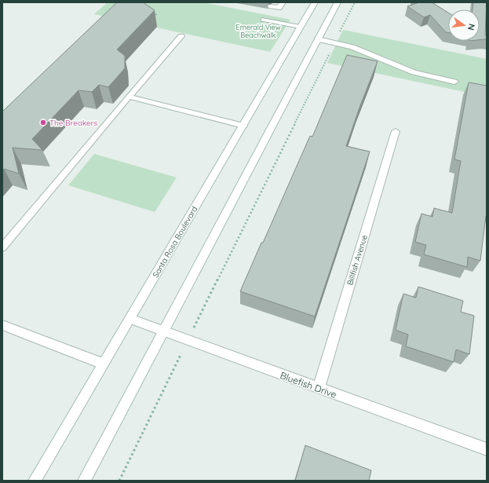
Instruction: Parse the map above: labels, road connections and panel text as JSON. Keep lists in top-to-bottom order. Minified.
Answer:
{"streets":{"street":["Santa Rosa Boulevard","Billfish Avenue","Bluefish Drive"]},"crossings":[["Santa Rosa Boulevard","Bluefish Drive"],["Billfish Avenue","Bluefish Drive"]],"parks":["Emerald View Beachwalk"],"places":["The Breakers"],"north":"right"}
